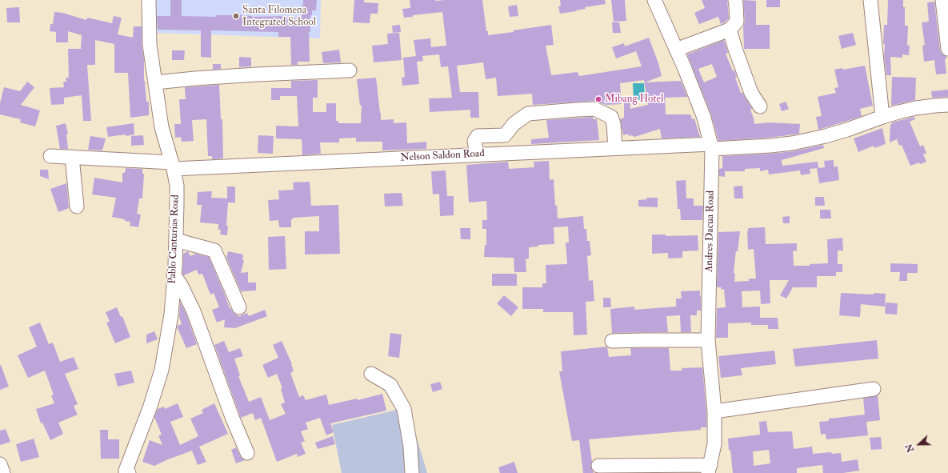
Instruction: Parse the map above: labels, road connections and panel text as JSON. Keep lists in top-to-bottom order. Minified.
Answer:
{"streets":{"street":["Nelson Saldon Road","Andres Dacua Road","Pablo Canturias Road"]},"crossings":[["Nelson Saldon Road","Andres Dacua Road"],["Nelson Saldon Road","Pablo Canturias Road"]],"places":["Santa Filomena Integrated School","Mibang Hotel"],"north":"left"}
